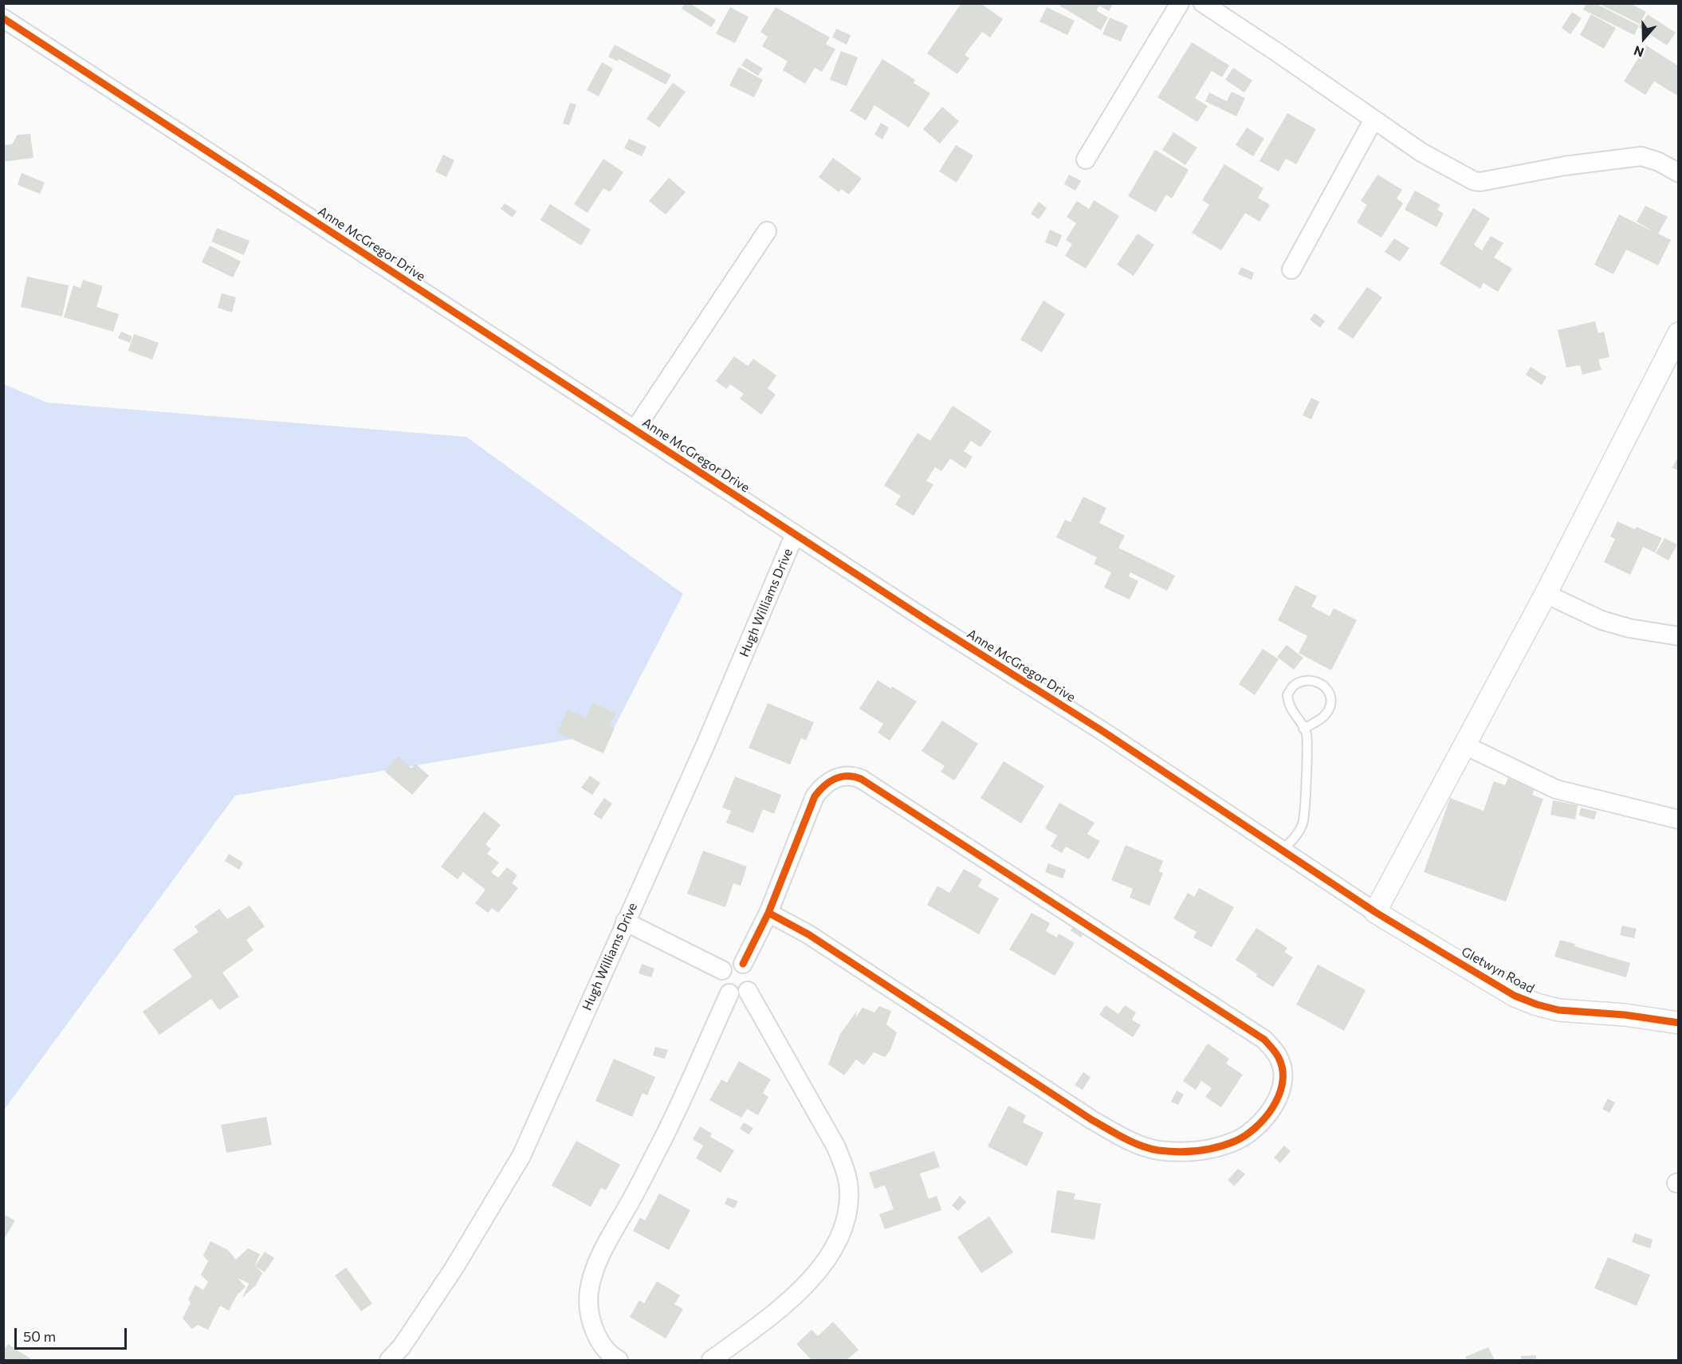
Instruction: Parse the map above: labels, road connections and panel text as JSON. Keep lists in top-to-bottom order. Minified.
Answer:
{"streets":{"street":["Anne McGregor Drive","Hugh Williams Drive","Gletwyn Road"]},"crossings":[["Anne McGregor Drive","Hugh Williams Drive"],["Anne McGregor Drive","Gletwyn Road"]],"scale_bar":"50 m","north":"bottom"}
